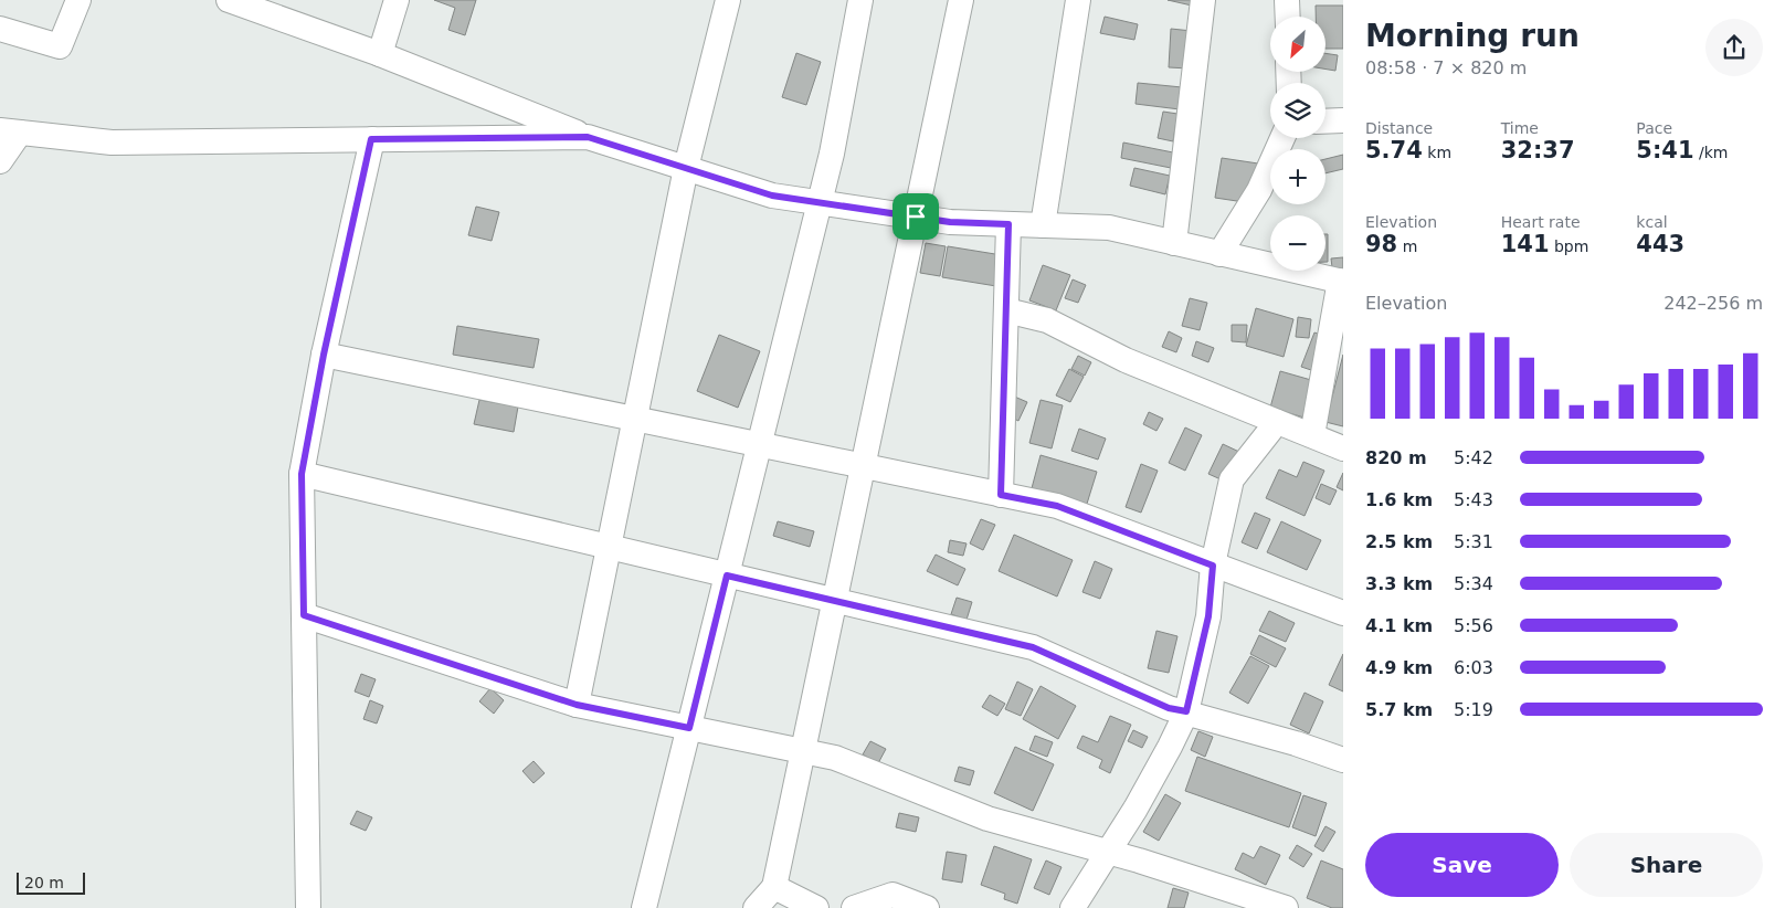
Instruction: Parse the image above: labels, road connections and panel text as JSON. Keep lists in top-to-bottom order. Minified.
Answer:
{"scale_bar":"20 m","north":"bottom left","page":{"heading":["Morning run","08:58 · 7 × 820 m"],"map_buttons":["+","−"],"stats":[["Distance","5.74 km"],["Time","32:37"],["Pace","5:41 /km"],["Elevation","98 m"],["Heart rate","141 bpm"],["kcal","443"]],"chart":["Elevation","242–256 m"],"list":[{"name":"820 m","note":"5:42"},{"name":"1.6 km","note":"5:43"},{"name":"2.5 km","note":"5:31"},{"name":"3.3 km","note":"5:34"},{"name":"4.1 km","note":"5:56"},{"name":"4.9 km","note":"6:03"},{"name":"5.7 km","note":"5:19"}],"buttons":["Save","Share"],"scale":"20 m"}}
